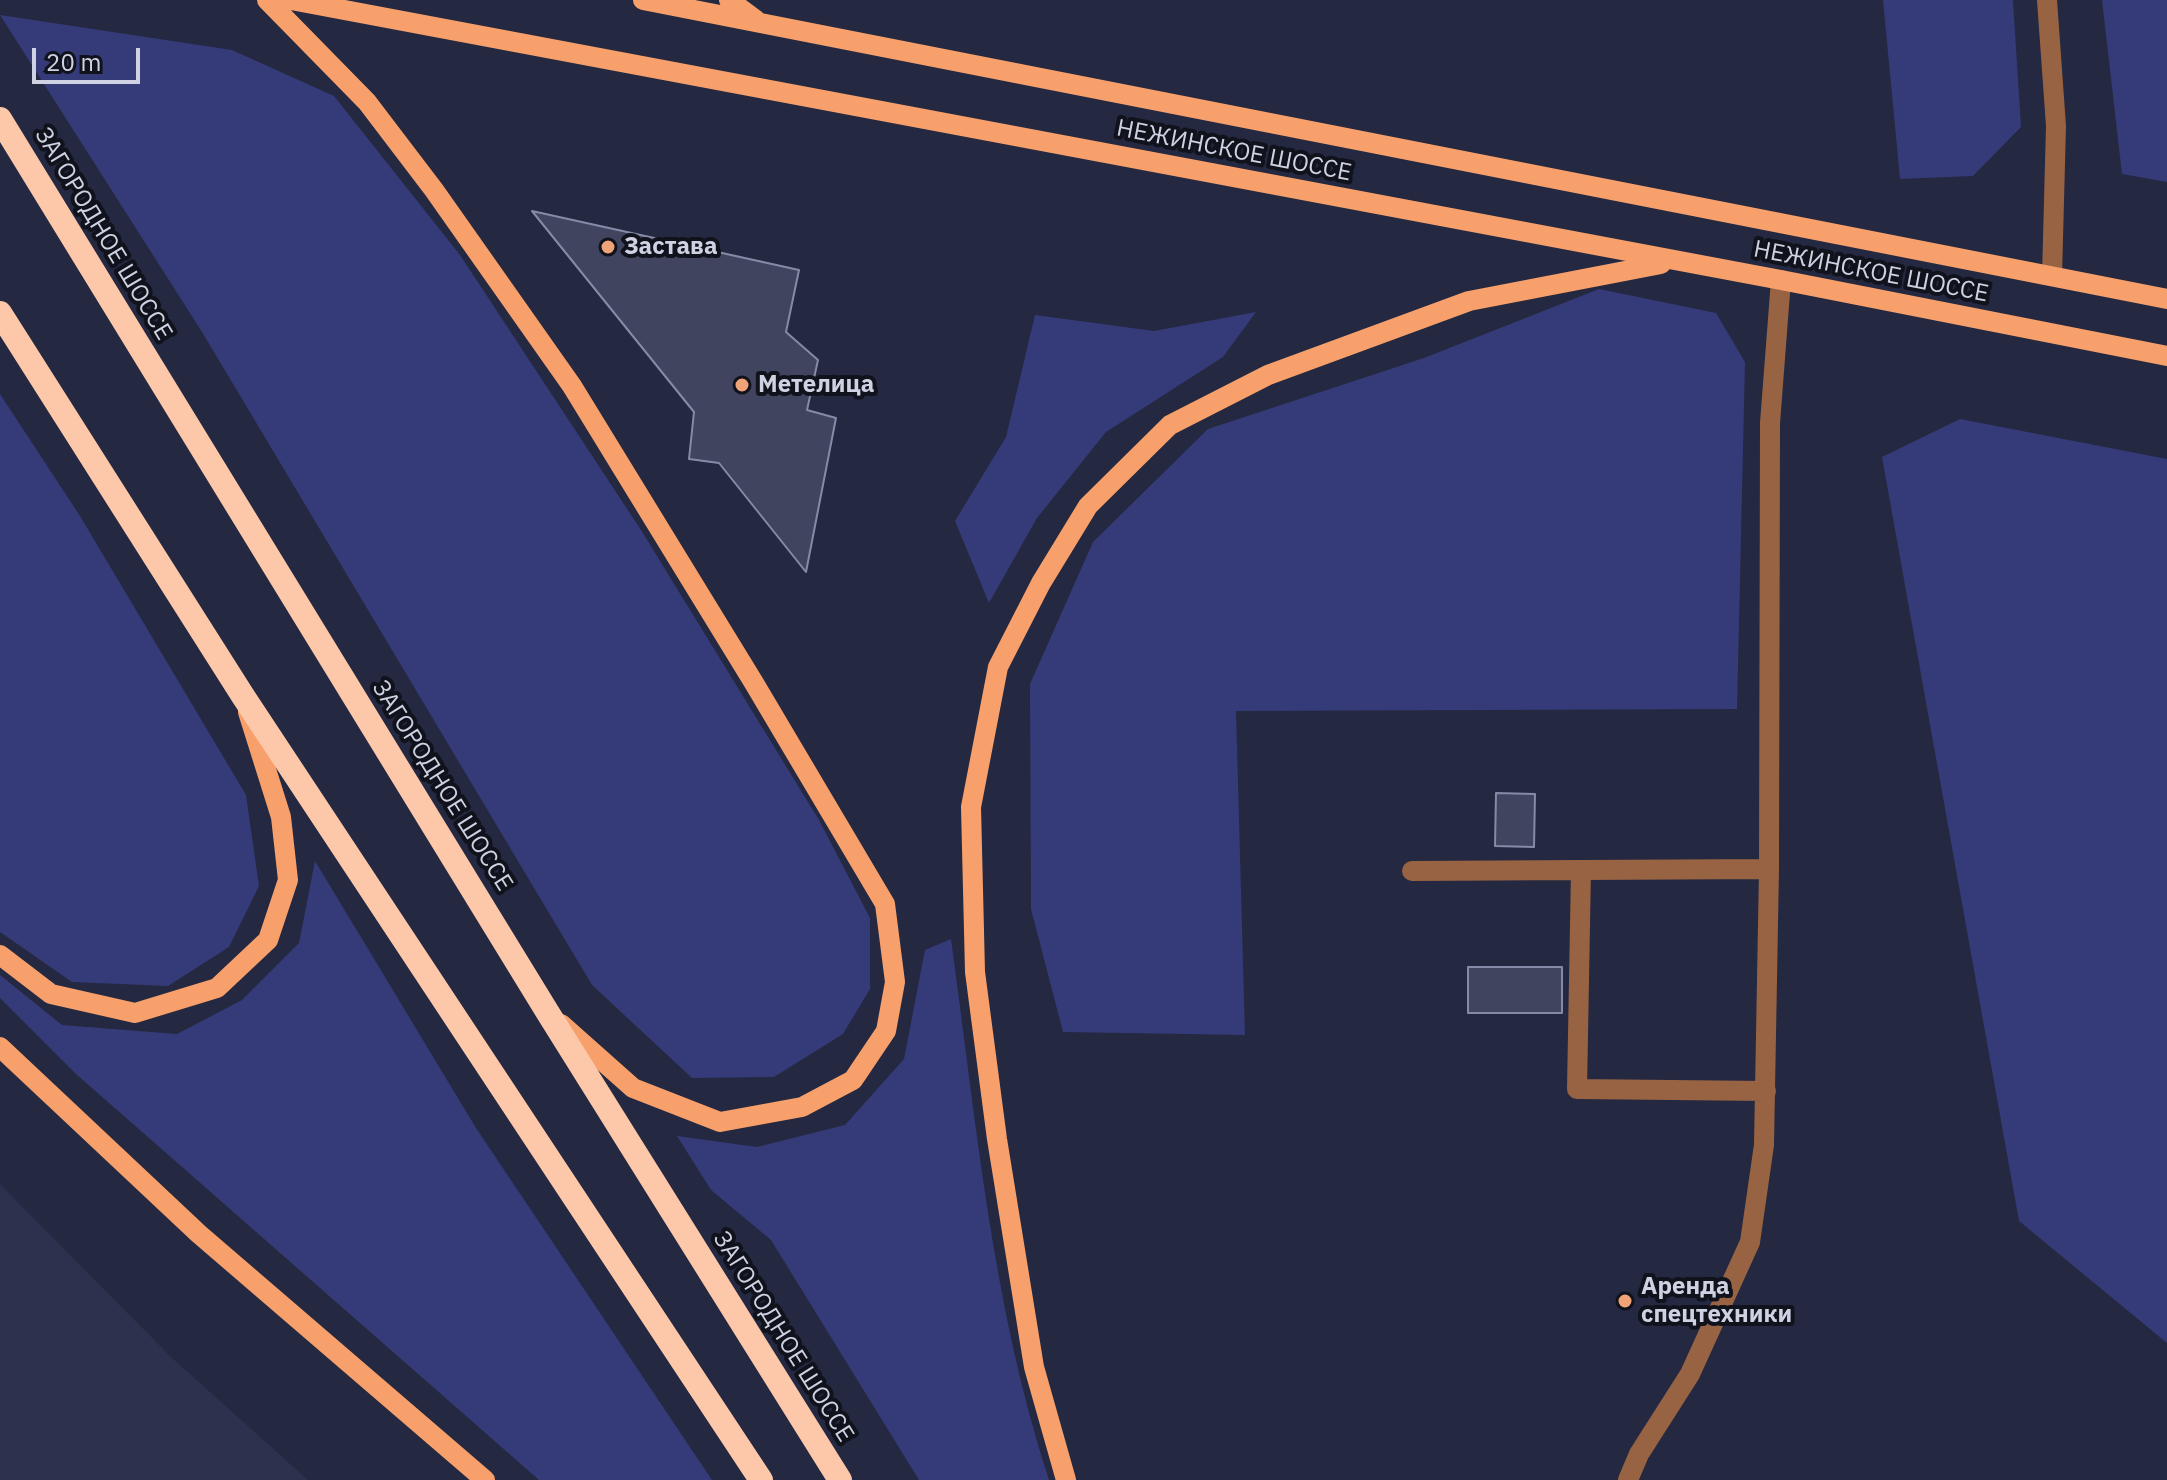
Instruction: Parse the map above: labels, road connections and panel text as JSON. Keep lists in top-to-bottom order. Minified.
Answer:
{"streets":{"highway":["ЗАГОРОДНОЕ ШОССЕ"],"main road":["НЕЖИНСКОЕ ШОССЕ"]},"places":["Застава","Метелица","Аренда спецтехники"],"scale_bar":"20 m"}
